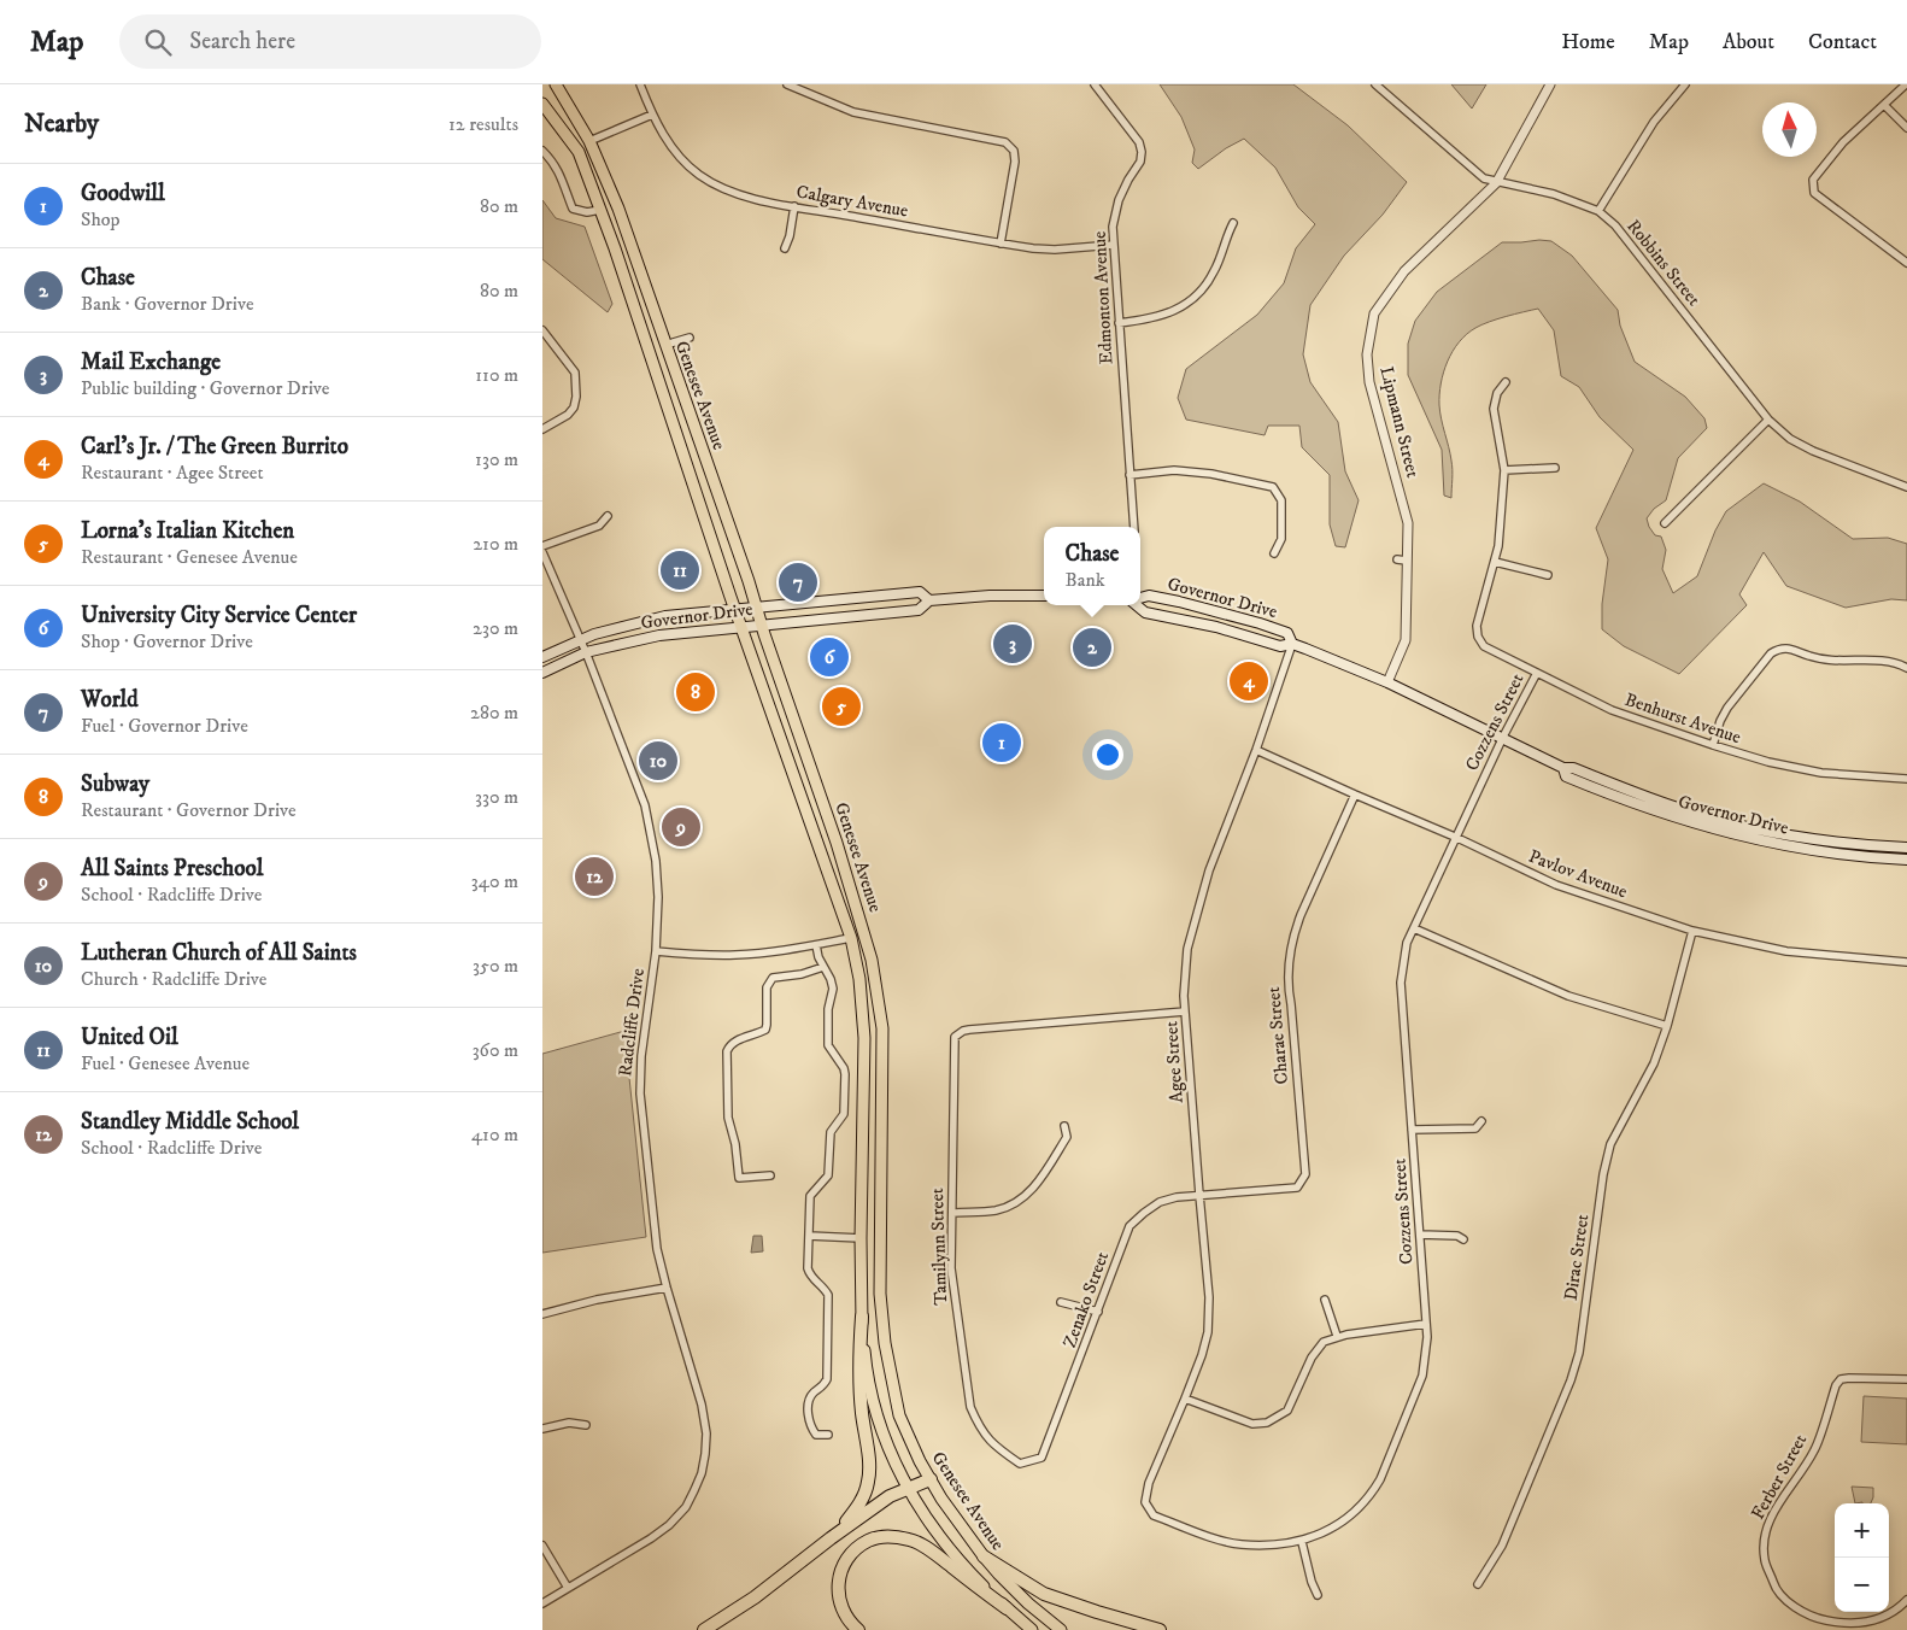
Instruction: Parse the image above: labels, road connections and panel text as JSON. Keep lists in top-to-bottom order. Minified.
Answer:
{"streets":{"main road":["Genesee Avenue","Governor Drive"],"street":["Calgary Avenue","Robbins Street","Edmonton Avenue","Lipmann Street","Benhurst Avenue","Cozzens Street","Pavlov Avenue","Radcliffe Drive","Charae Street","Agee Street","Tamilynn Street","Dirac Street","Zenako Street","Ferber Street"]},"crossings":[["Calgary Avenue","Edmonton Avenue"],["Robbins Street","Lipmann Street"],["Genesee Avenue","Governor Drive"],["Lipmann Street","Governor Drive"],["Governor Drive","Cozzens Street"],["Governor Drive","Radcliffe Drive"],["Governor Drive","Agee Street"],["Benhurst Avenue","Cozzens Street"],["Cozzens Street","Pavlov Avenue"],["Cozzens Street","Agee Street"],["Pavlov Avenue","Charae Street"],["Pavlov Avenue","Agee Street"],["Pavlov Avenue","Dirac Street"],["Charae Street","Agee Street"],["Charae Street","Zenako Street"],["Agee Street","Tamilynn Street"],["Agee Street","Zenako Street"],["Tamilynn Street","Zenako Street"]],"north":"top","page":{"header":"Map","search":"Search here","nav":["Home","Map","About","Contact"],"heading":["Nearby","12 results"],"list":[{"mark":"1","name":"Goodwill","note":"Shop","value":"80 m"},{"mark":"2","name":"Chase","note":"Bank · Governor Drive","value":"80 m"},{"mark":"3","name":"Mail Exchange","note":"Public building · Governor Drive","value":"110 m"},{"mark":"4","name":"Carl's Jr. / The Green Burrito","note":"Restaurant · Agee Street","value":"130 m"},{"mark":"5","name":"Lorna's Italian Kitchen","note":"Restaurant · Genesee Avenue","value":"210 m"},{"mark":"6","name":"University City Service Center","note":"Shop · Governor Drive","value":"230 m"},{"mark":"7","name":"World","note":"Fuel · Governor Drive","value":"280 m"},{"mark":"8","name":"Subway","note":"Restaurant · Governor Drive","value":"330 m"},{"mark":"9","name":"All Saints Preschool","note":"School · Radcliffe Drive","value":"340 m"},{"mark":"10","name":"Lutheran Church of All Saints","note":"Church · Radcliffe Drive","value":"350 m"},{"mark":"11","name":"United Oil","note":"Fuel · Genesee Avenue","value":"360 m"},{"mark":"12","name":"Standley Middle School","note":"School · Radcliffe Drive","value":"410 m"}],"popup":["Chase","Bank"],"pins":["11","7","3","2","6","4","8","5","1","10","9","12"],"map_buttons":["+","−"]}}
